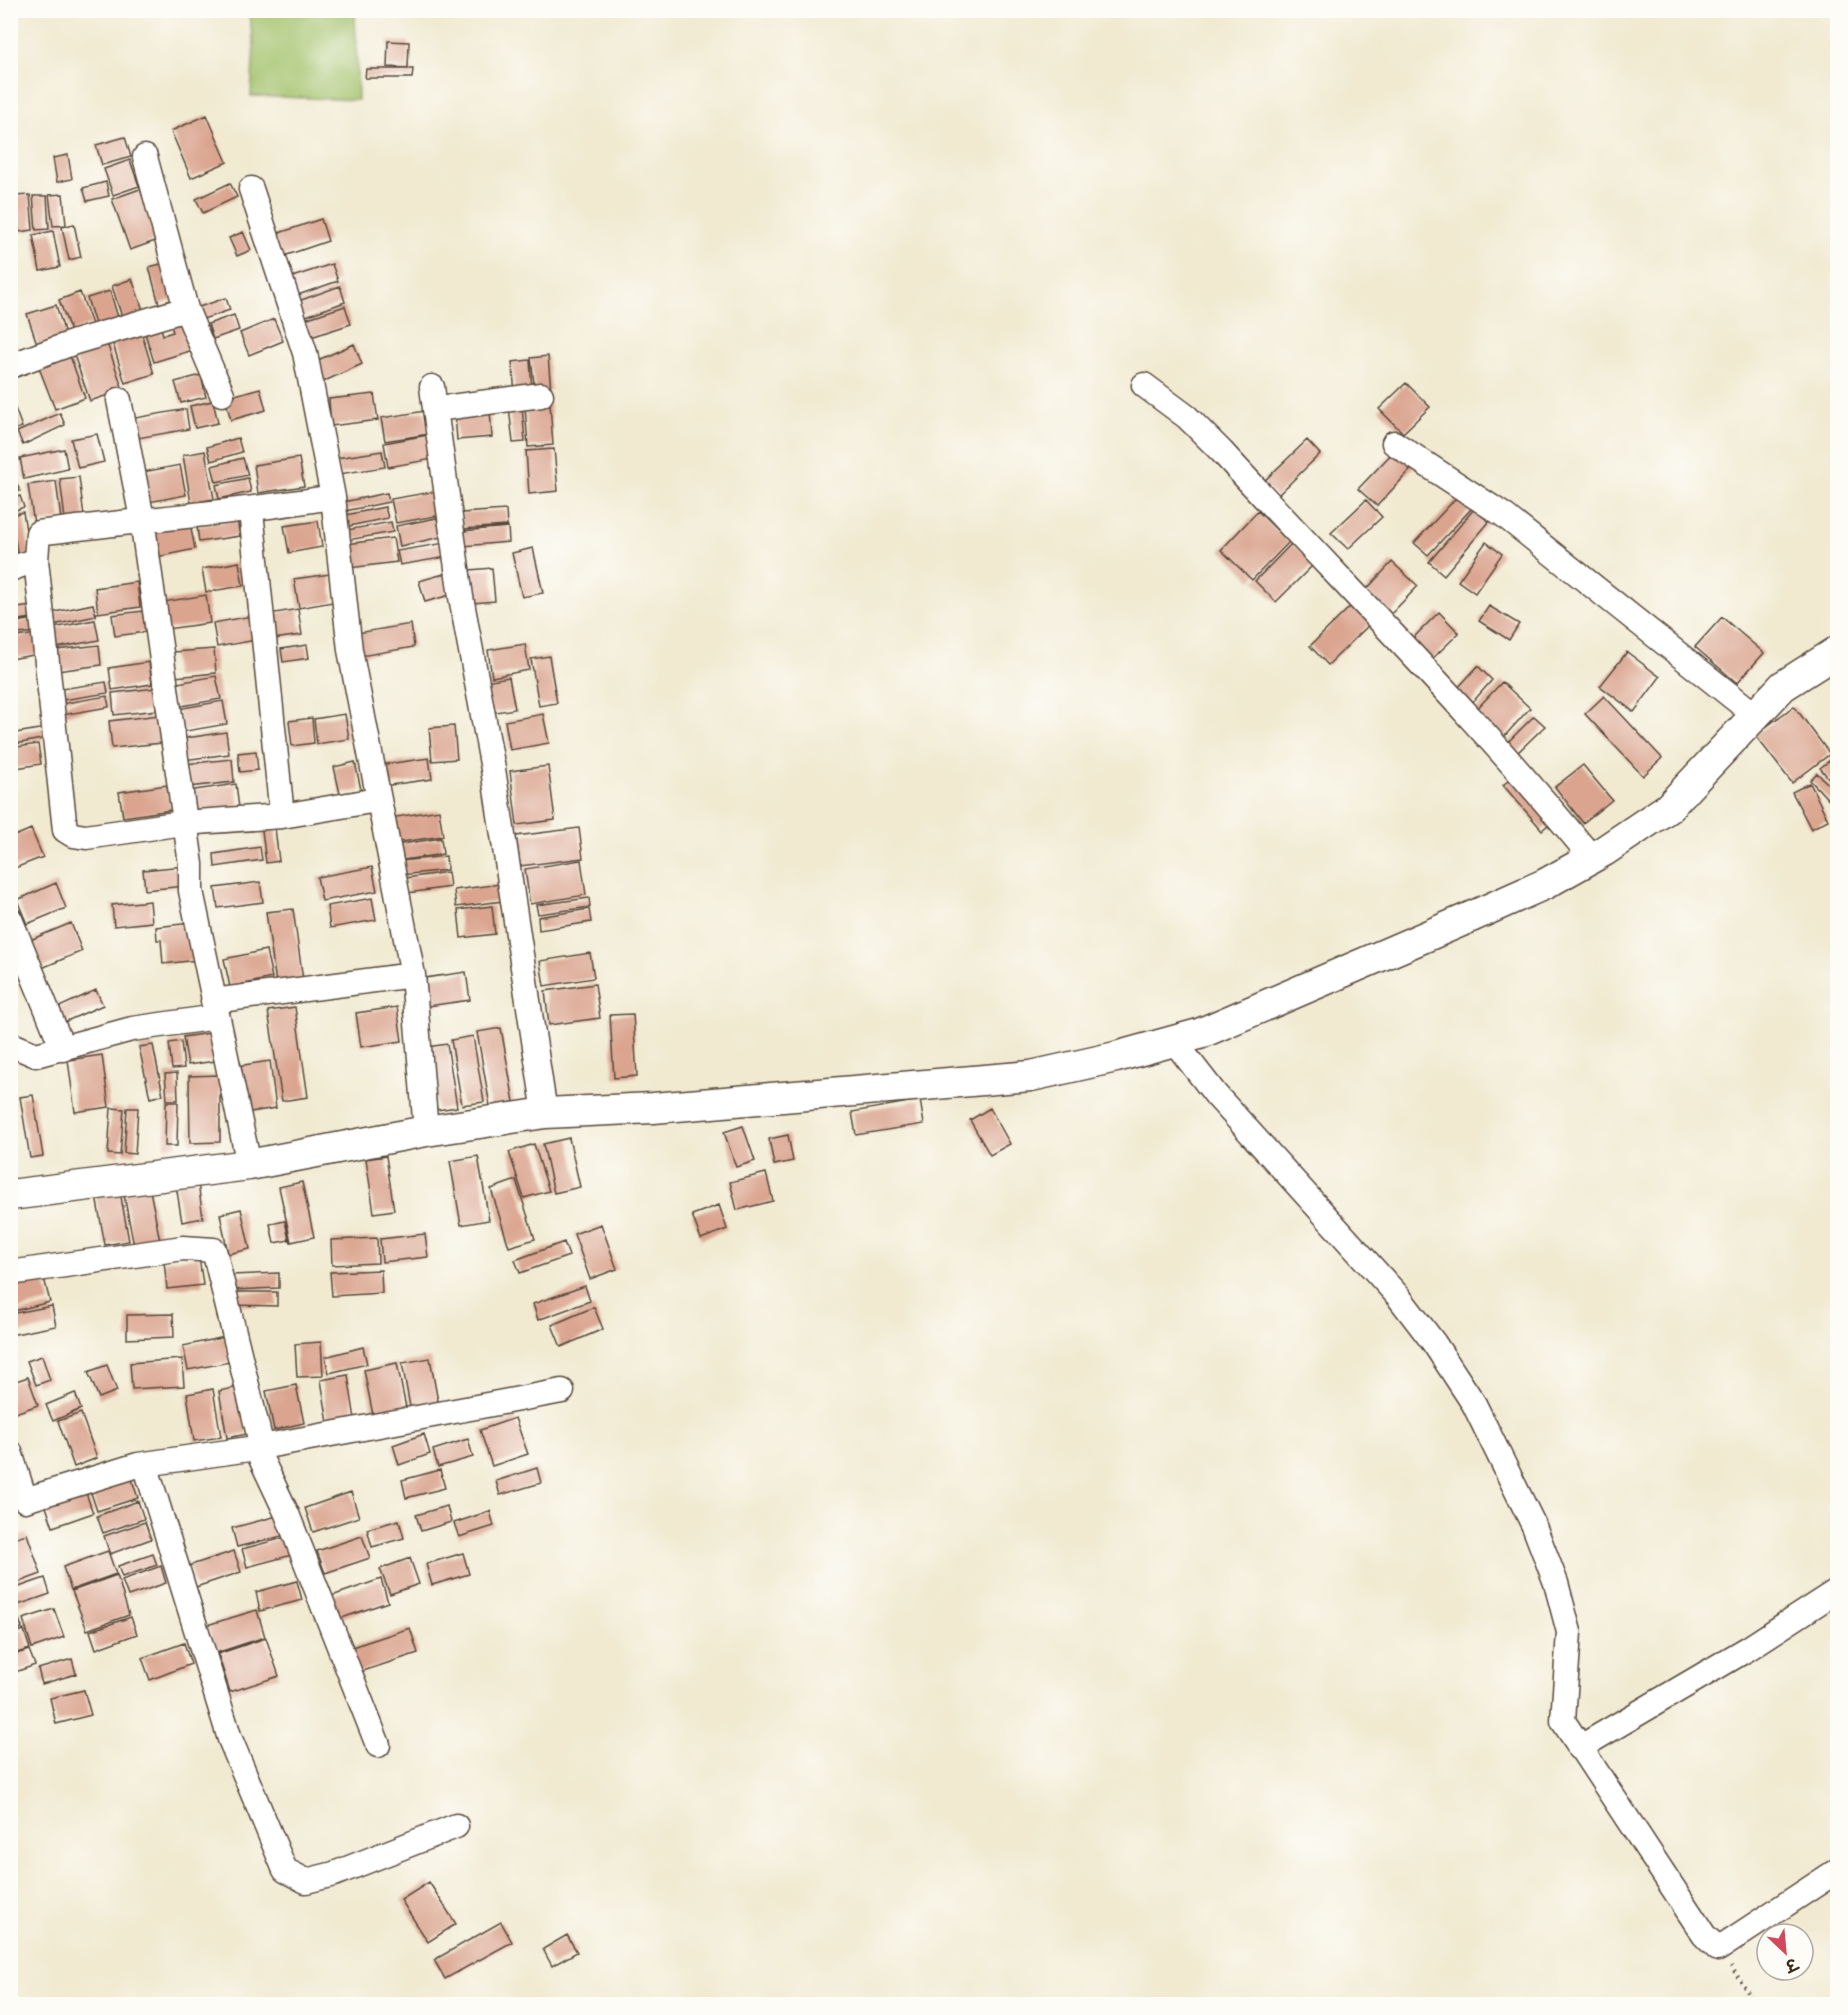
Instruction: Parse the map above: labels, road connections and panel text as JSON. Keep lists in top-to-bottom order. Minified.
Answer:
{"north":"bottom right"}
